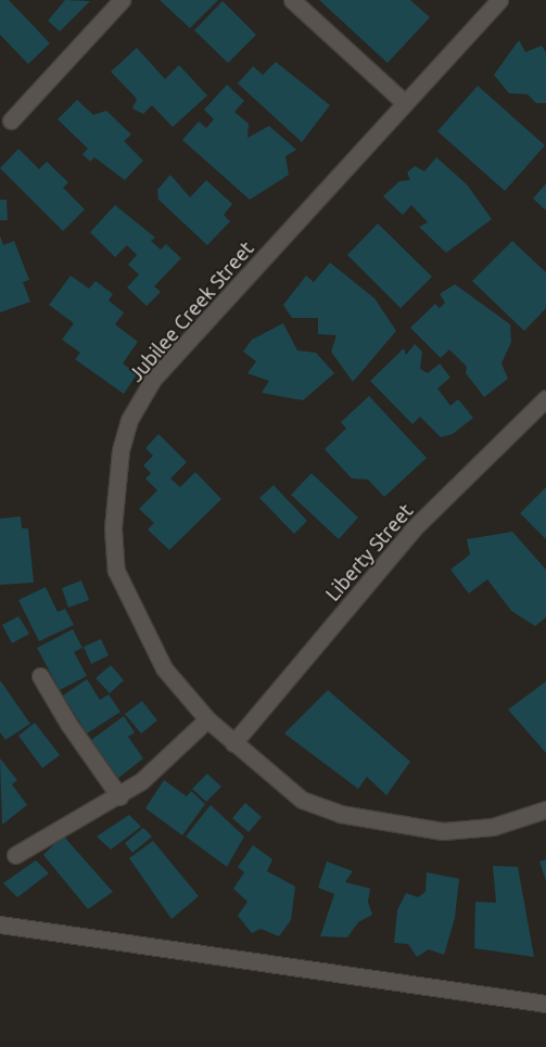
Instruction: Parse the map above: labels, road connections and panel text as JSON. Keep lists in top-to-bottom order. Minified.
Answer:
{"streets":{"street":["Jubilee Creek Street","Liberty Street"]},"crossings":[["Jubilee Creek Street","Liberty Street"]]}
